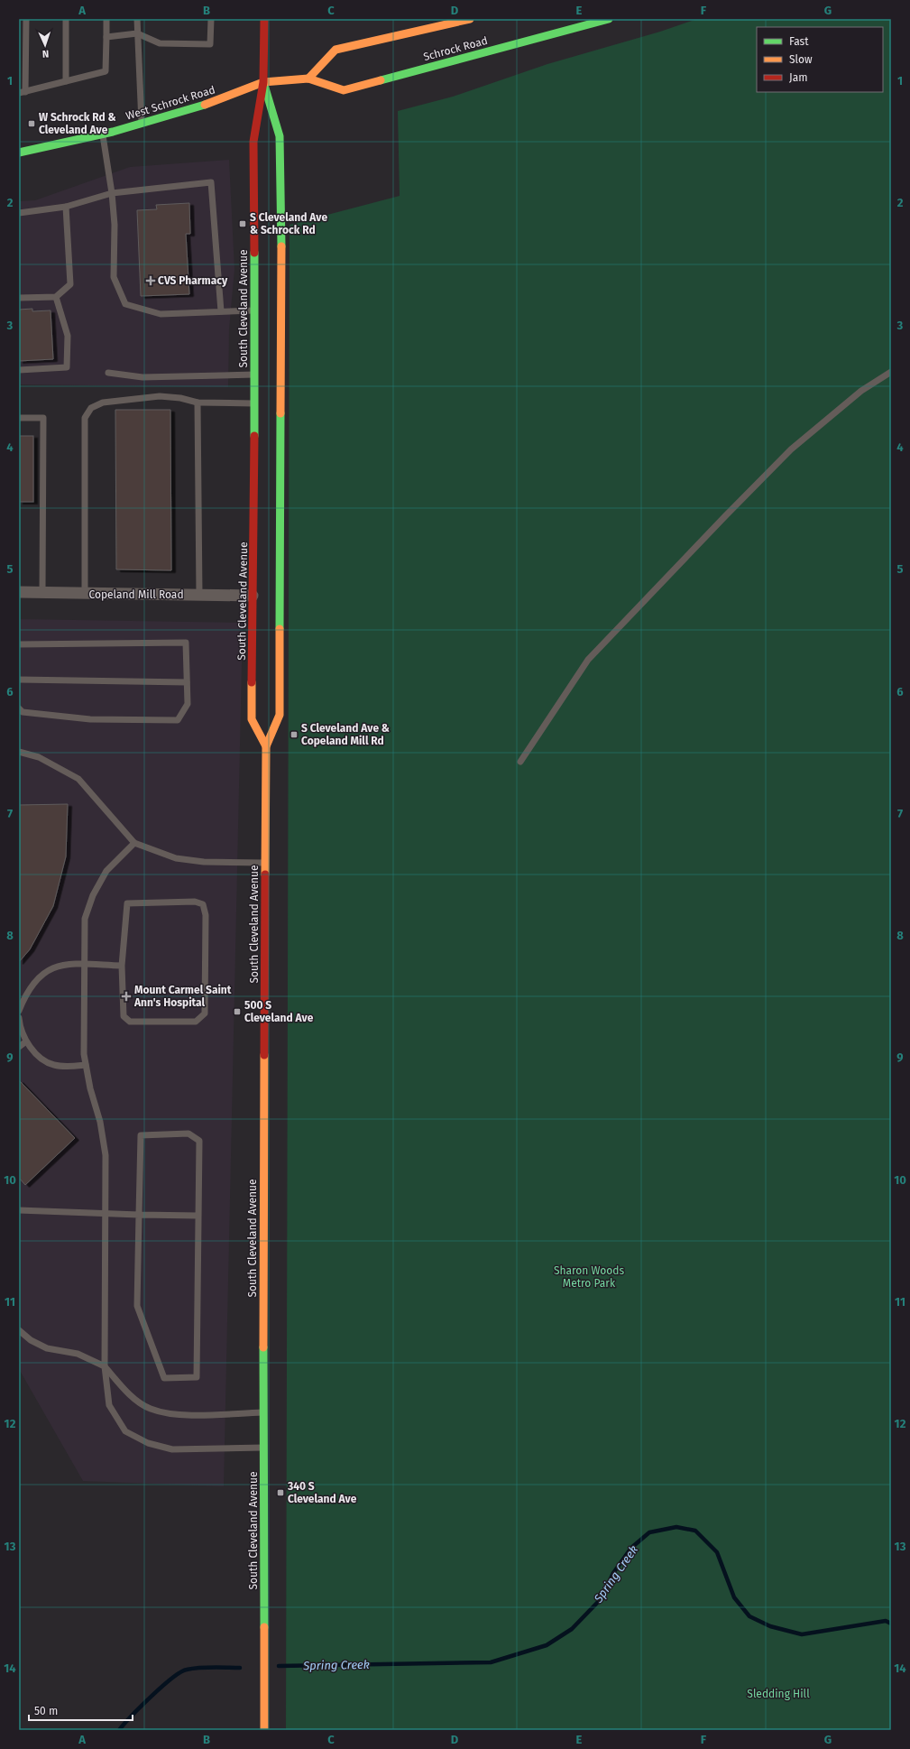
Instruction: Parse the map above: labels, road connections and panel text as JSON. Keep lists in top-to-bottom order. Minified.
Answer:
{"streets":{"main road":["Schrock Road","West Schrock Road","South Cleveland Avenue"],"street":["Copeland Mill Road"]},"crossings":[["Schrock Road","West Schrock Road"],["Schrock Road","South Cleveland Avenue"],["West Schrock Road","South Cleveland Avenue"],["South Cleveland Avenue","Copeland Mill Road"]],"water":["Spring Creek"],"parks":["Sharon Woods Metro Park","Sledding Hill"],"places":{"transit":["W Schrock Rd & Cleveland Ave","S Cleveland Ave & Schrock Rd","S Cleveland Ave & Copeland Mill Rd","500 S Cleveland Ave","340 S Cleveland Ave"],"health":["CVS Pharmacy","Mount Carmel Saint Ann's Hospital"]},"legend":["Fast","Slow","Jam"],"scale_bar":"50 m","north":"bottom","grid":{"columns":["A","B","C","D","E","F","G"],"rows":["1","2","3","4","5","6","7","8","9","10","11","12","13","14"]}}
